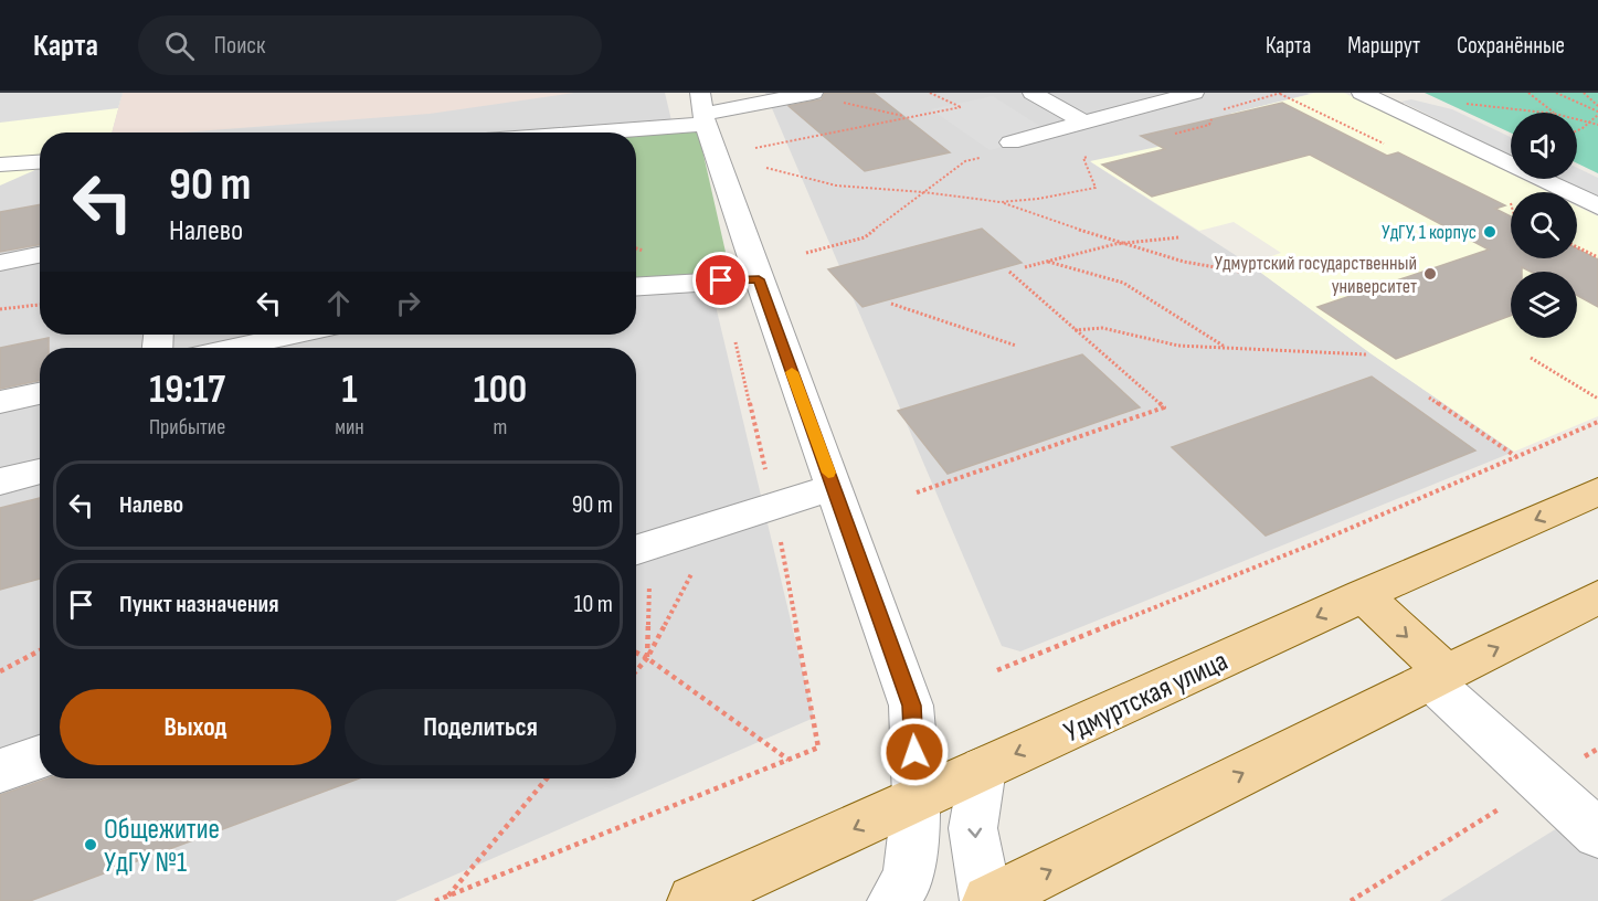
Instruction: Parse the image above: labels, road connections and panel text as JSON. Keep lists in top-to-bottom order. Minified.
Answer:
{"streets":{"main road":["Удмуртская улица"]},"places":["УдГУ, 1 корпус","Удмуртский государственный университет","Общежитие УдГУ №1"],"page":{"header":"Карта","search":"Поиск","nav":["Карта","Маршрут","Сохранённые"],"turn":["90 m","Налево"],"eta":["19:17","Прибытие","1","мин","100","m"],"list":[{"name":"Налево","value":"90 m"},{"name":"Пункт назначения","value":"10 m"}],"buttons":["Выход","Поделиться"]}}
